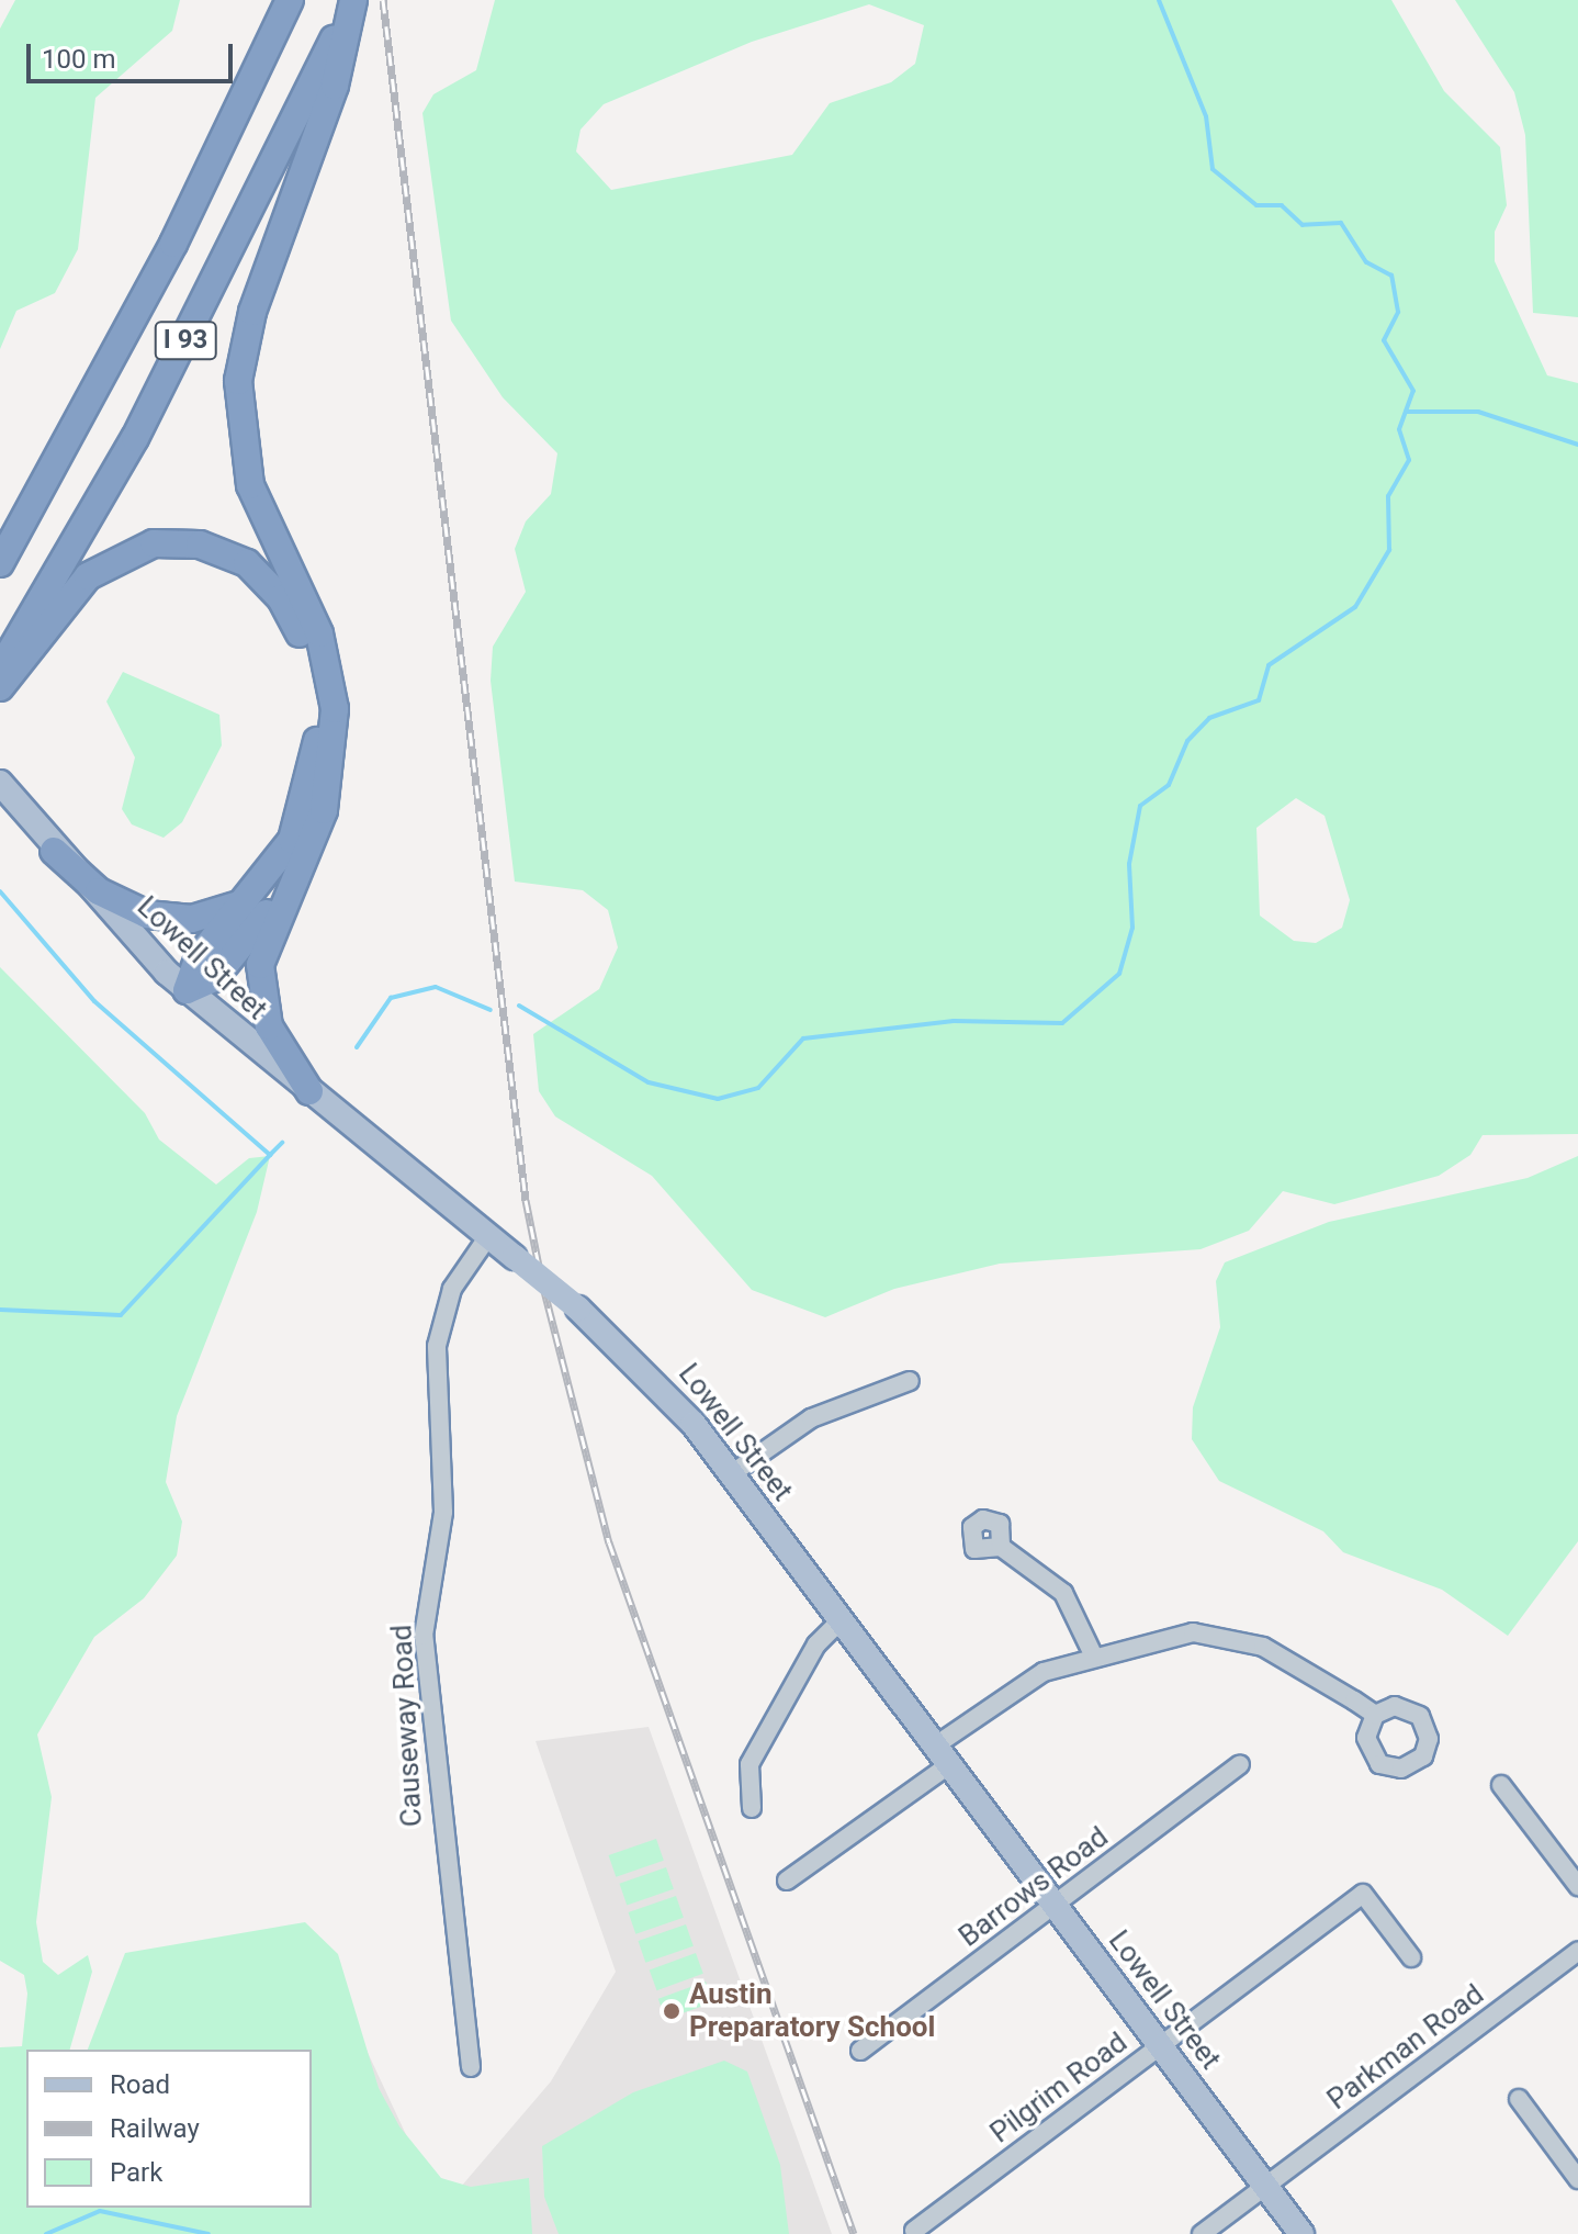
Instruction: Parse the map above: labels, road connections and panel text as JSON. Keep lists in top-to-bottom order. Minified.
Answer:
{"streets":{"highway":["I 93"],"main road":["Lowell Street"],"street":["Causeway Road","Barrows Road","Parkman Road","Pilgrim Road"]},"crossings":[["Lowell Street","Causeway Road"],["Lowell Street","Barrows Road"],["Lowell Street","Parkman Road"],["Lowell Street","Pilgrim Road"]],"places":["Austin Preparatory School"],"legend":["Road","Railway","Park"],"scale_bar":"100 m"}
